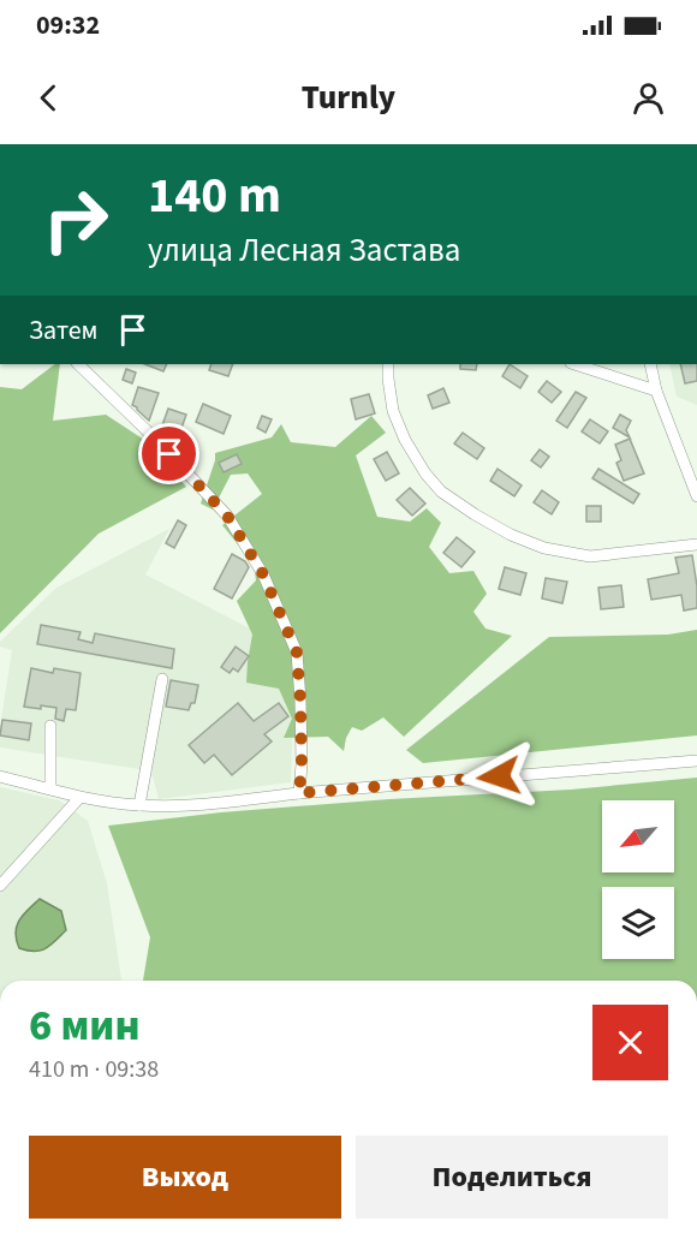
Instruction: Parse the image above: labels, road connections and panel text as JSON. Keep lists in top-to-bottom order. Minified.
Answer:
{"north":"bottom left","page":{"status":"09:32","header":"Turnly","turn":["140 m","улица Лесная Застава"],"then":"Затем","heading":["6 мин","410 m · 09:38"],"buttons":["Выход","Поделиться"]}}
